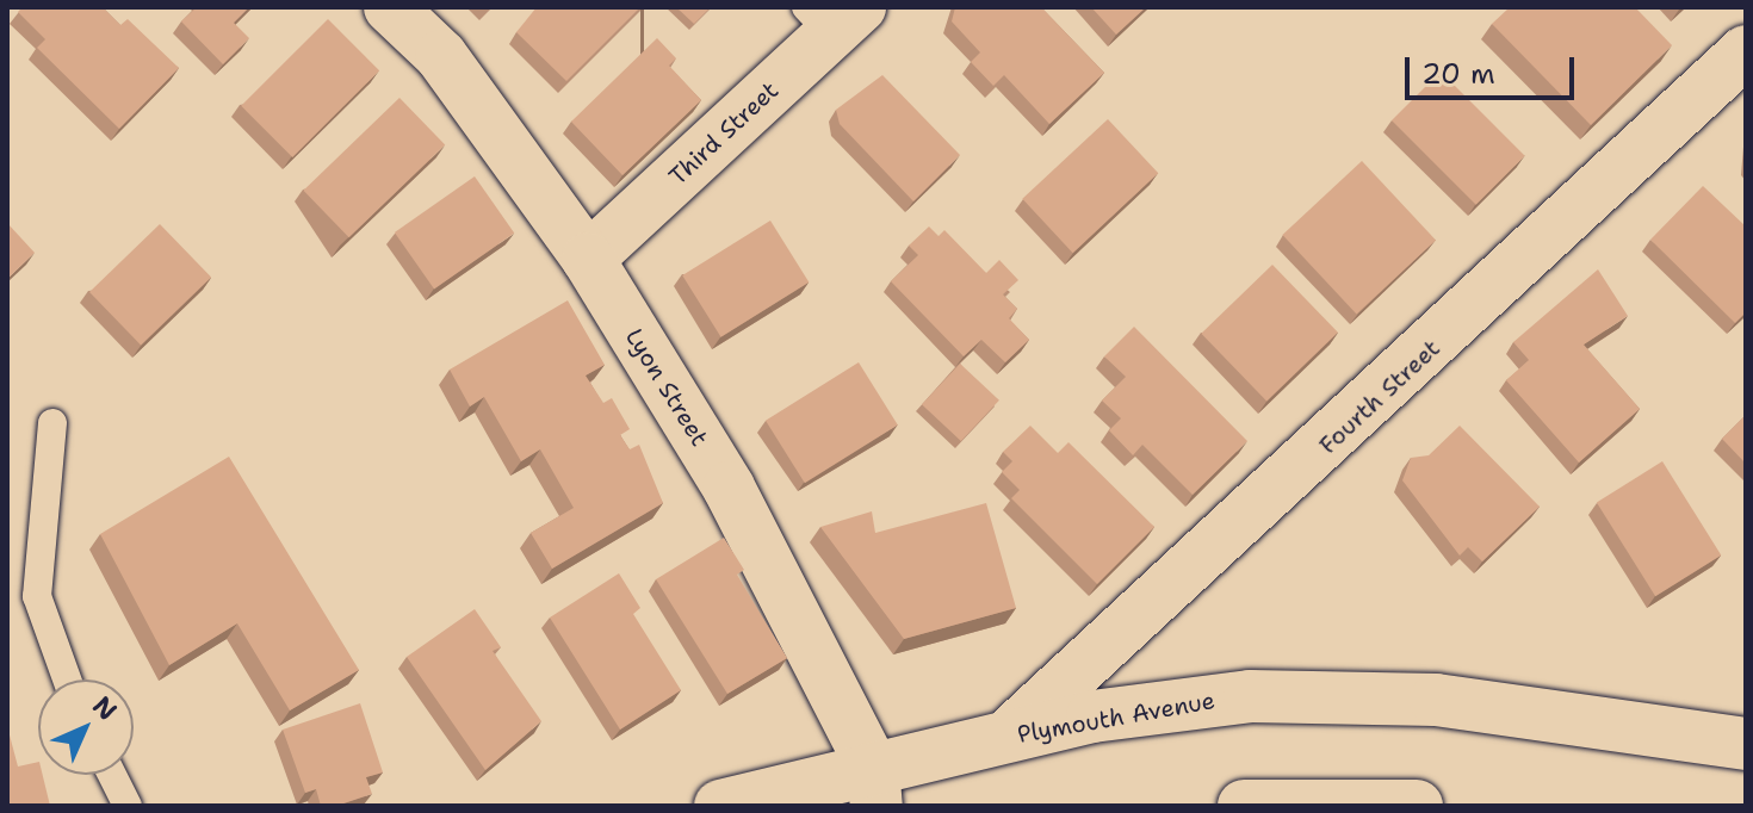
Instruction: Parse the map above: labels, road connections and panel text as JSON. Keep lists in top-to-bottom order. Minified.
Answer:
{"streets":{"street":["Third Street","Lyon Street","Fourth Street","Plymouth Avenue"]},"crossings":[["Third Street","Lyon Street"],["Lyon Street","Plymouth Avenue"],["Fourth Street","Plymouth Avenue"]],"scale_bar":"20 m","north":"top right"}
